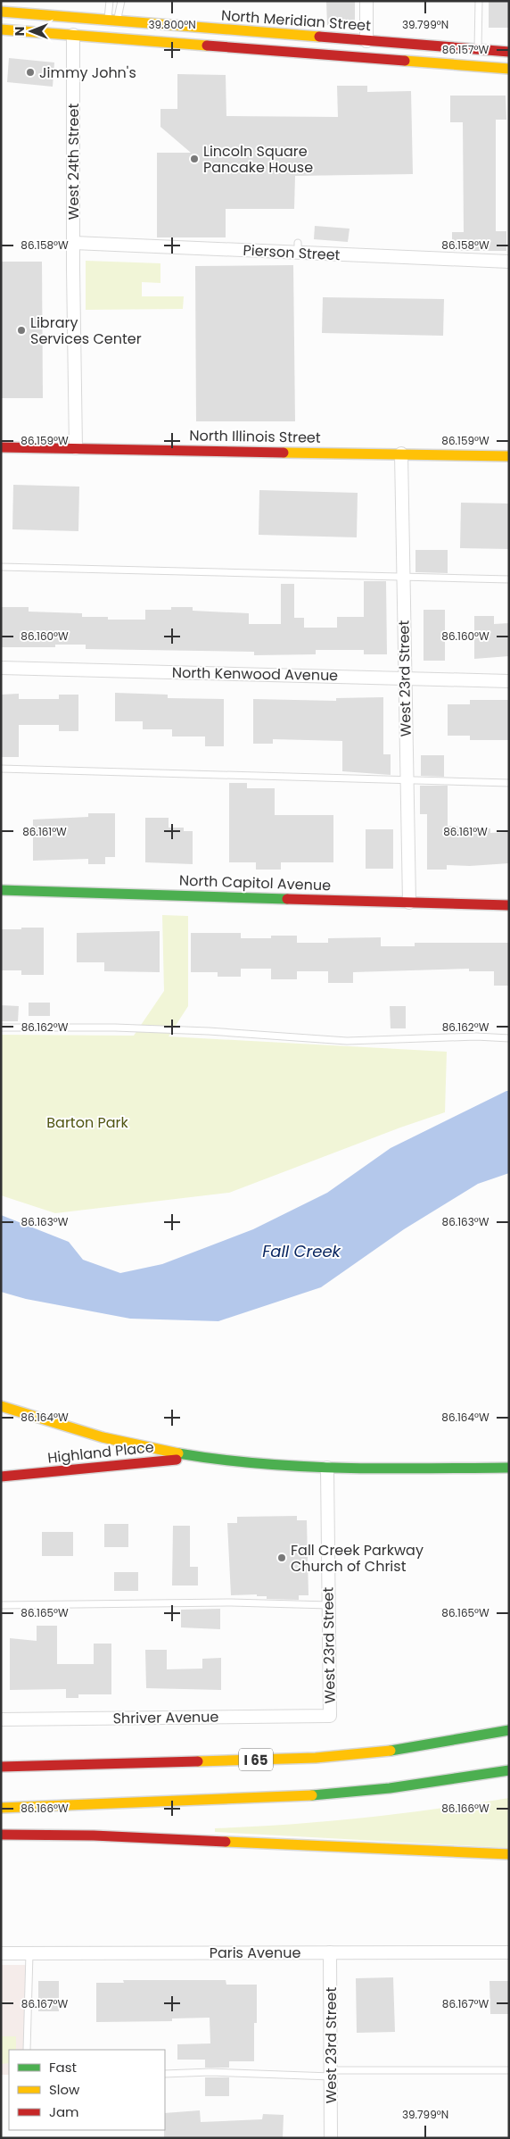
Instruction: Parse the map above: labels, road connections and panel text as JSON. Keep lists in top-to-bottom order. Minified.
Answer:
{"streets":{"main road":["North Meridian Street","North Illinois Street","North Capitol Avenue","Highland Place","I 65"],"street":["West 24th Street","Pierson Street","North Kenwood Avenue","West 23rd Street","Shriver Avenue","Paris Avenue"]},"crossings":[["West 24th Street","Pierson Street"],["West 24th Street","North Illinois Street"],["North Illinois Street","West 23rd Street"],["North Kenwood Avenue","West 23rd Street"],["West 23rd Street","North Capitol Avenue"],["West 23rd Street","Shriver Avenue"],["West 23rd Street","Paris Avenue"]],"water":["Fall Creek"],"parks":["Barton Park"],"places":["Jimmy John's","Lincoln Square Pancake House","Library Services Center","Fall Creek Parkway Church of Christ"],"legend":["Fast","Slow","Jam"],"north":"left","coordinates":["39.800°N","39.799°N","86.157°W","86.158°W","86.159°W","86.160°W","86.161°W","86.162°W","86.163°W","86.164°W","86.165°W","86.166°W","86.167°W"]}
